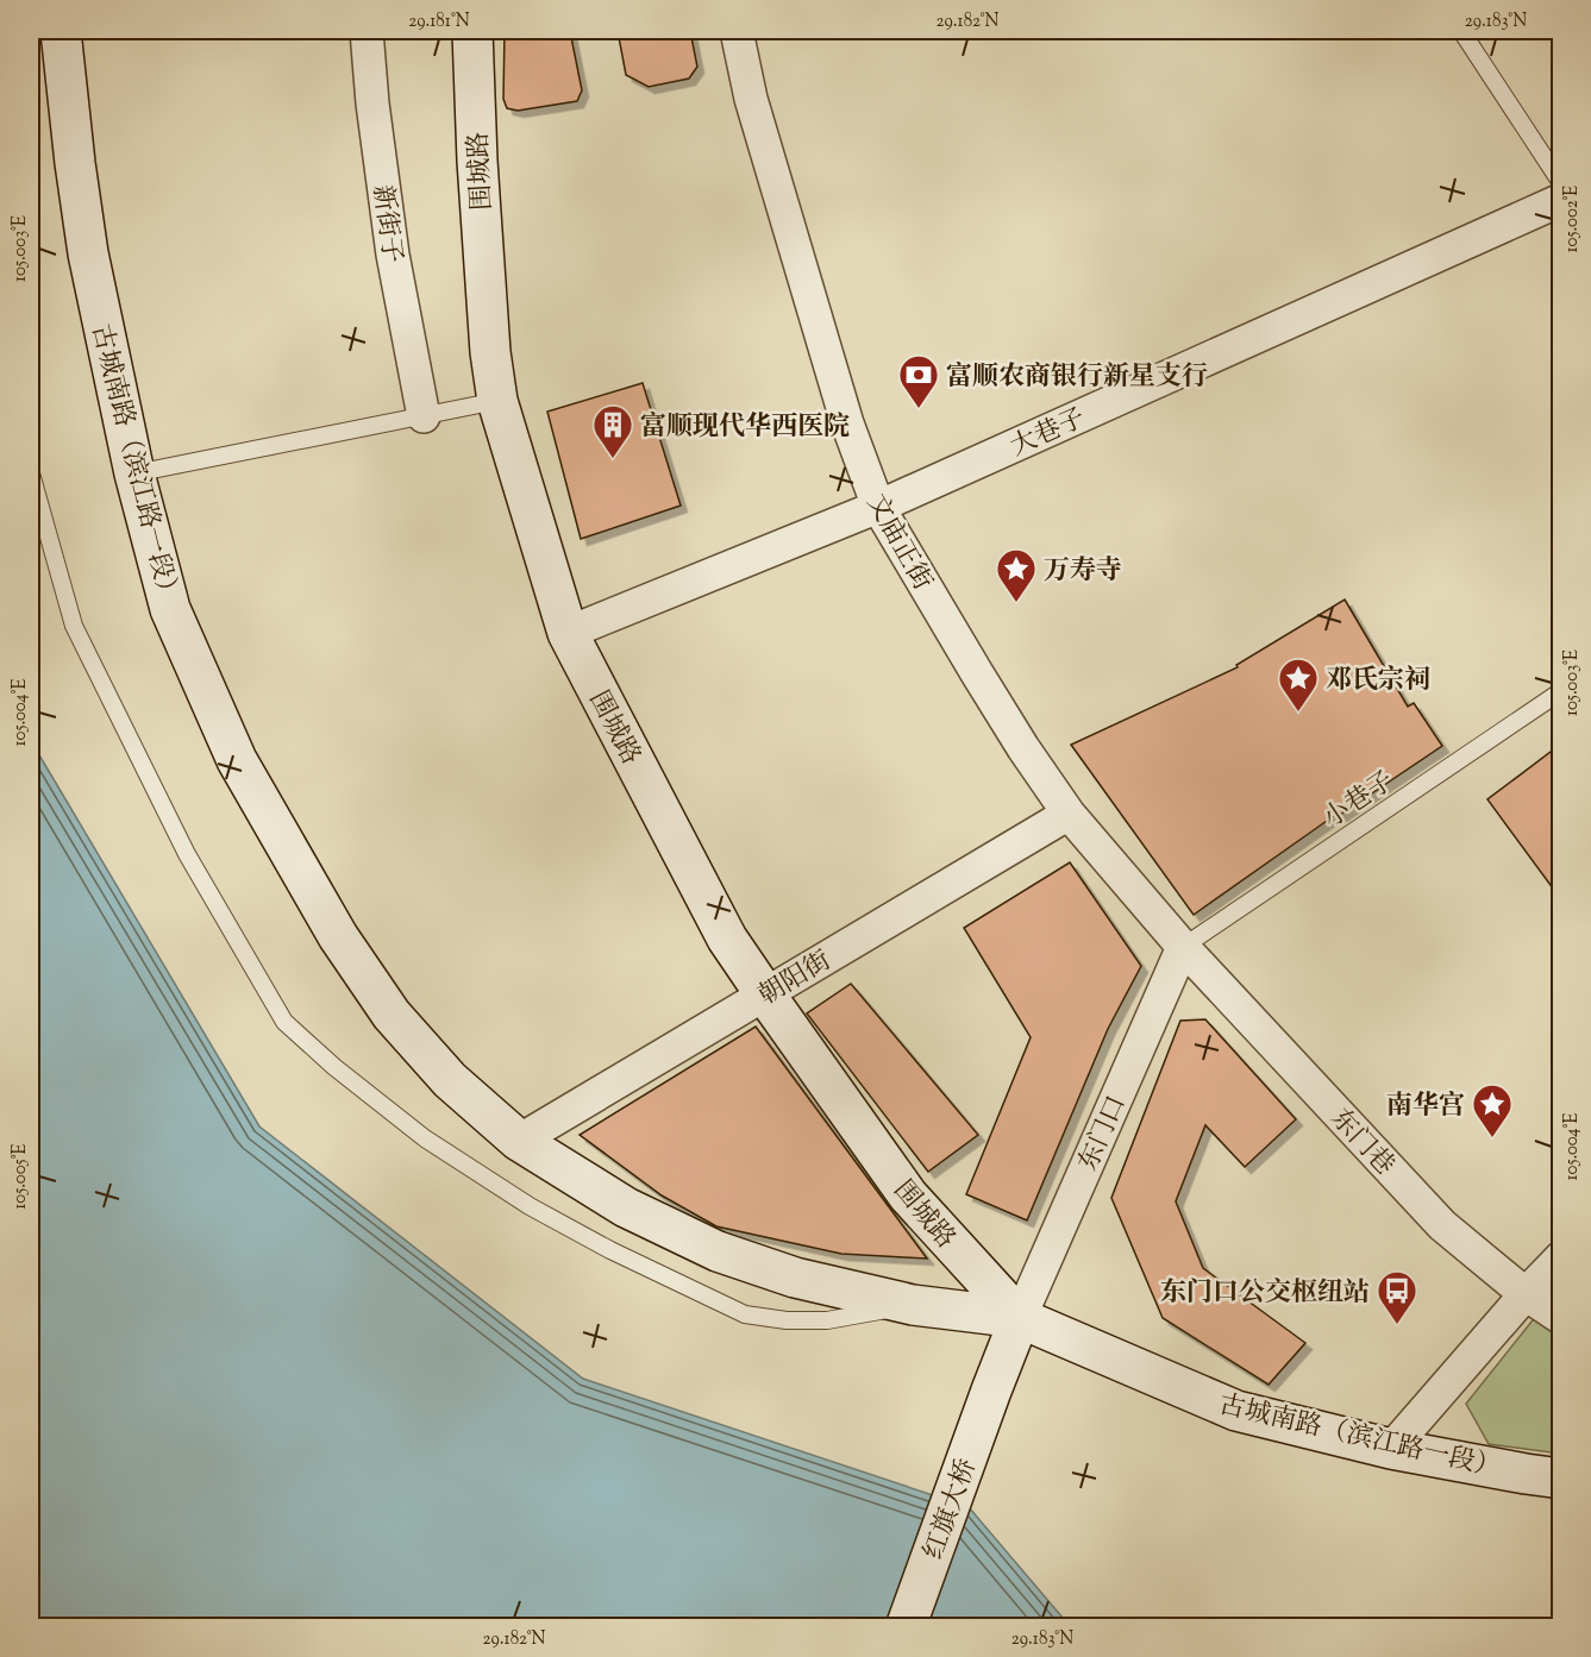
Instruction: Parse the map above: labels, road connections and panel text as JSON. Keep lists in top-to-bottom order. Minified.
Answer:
{"streets":{"street":["围城路","新街子","大巷子","古城南路（滨江路一段）","文庙正街","朝阳街","东门口","东门巷","红旗大桥"],"lane":["小巷子"]},"crossings":[["围城路","大巷子"],["围城路","古城南路（滨江路一段）"],["围城路","朝阳街"],["围城路","东门口"],["围城路","红旗大桥"],["大巷子","文庙正街"],["古城南路（滨江路一段）","朝阳街"],["古城南路（滨江路一段）","东门口"],["古城南路（滨江路一段）","红旗大桥"],["文庙正街","小巷子"],["文庙正街","朝阳街"],["文庙正街","东门口"],["文庙正街","东门巷"],["小巷子","东门口"],["小巷子","东门巷"],["东门口","东门巷"],["东门口","红旗大桥"]],"places":{"bank":["富顺农商银行新星支行"],"building":["富顺现代华西医院"],"place":["万寿寺","邓氏宗祠","南华宫"],"bus stop":["东门口公交枢纽站"]},"coordinates":["29.181°N","29.182°N","29.183°N","105.002°E","105.003°E","105.004°E","105.005°E"]}
